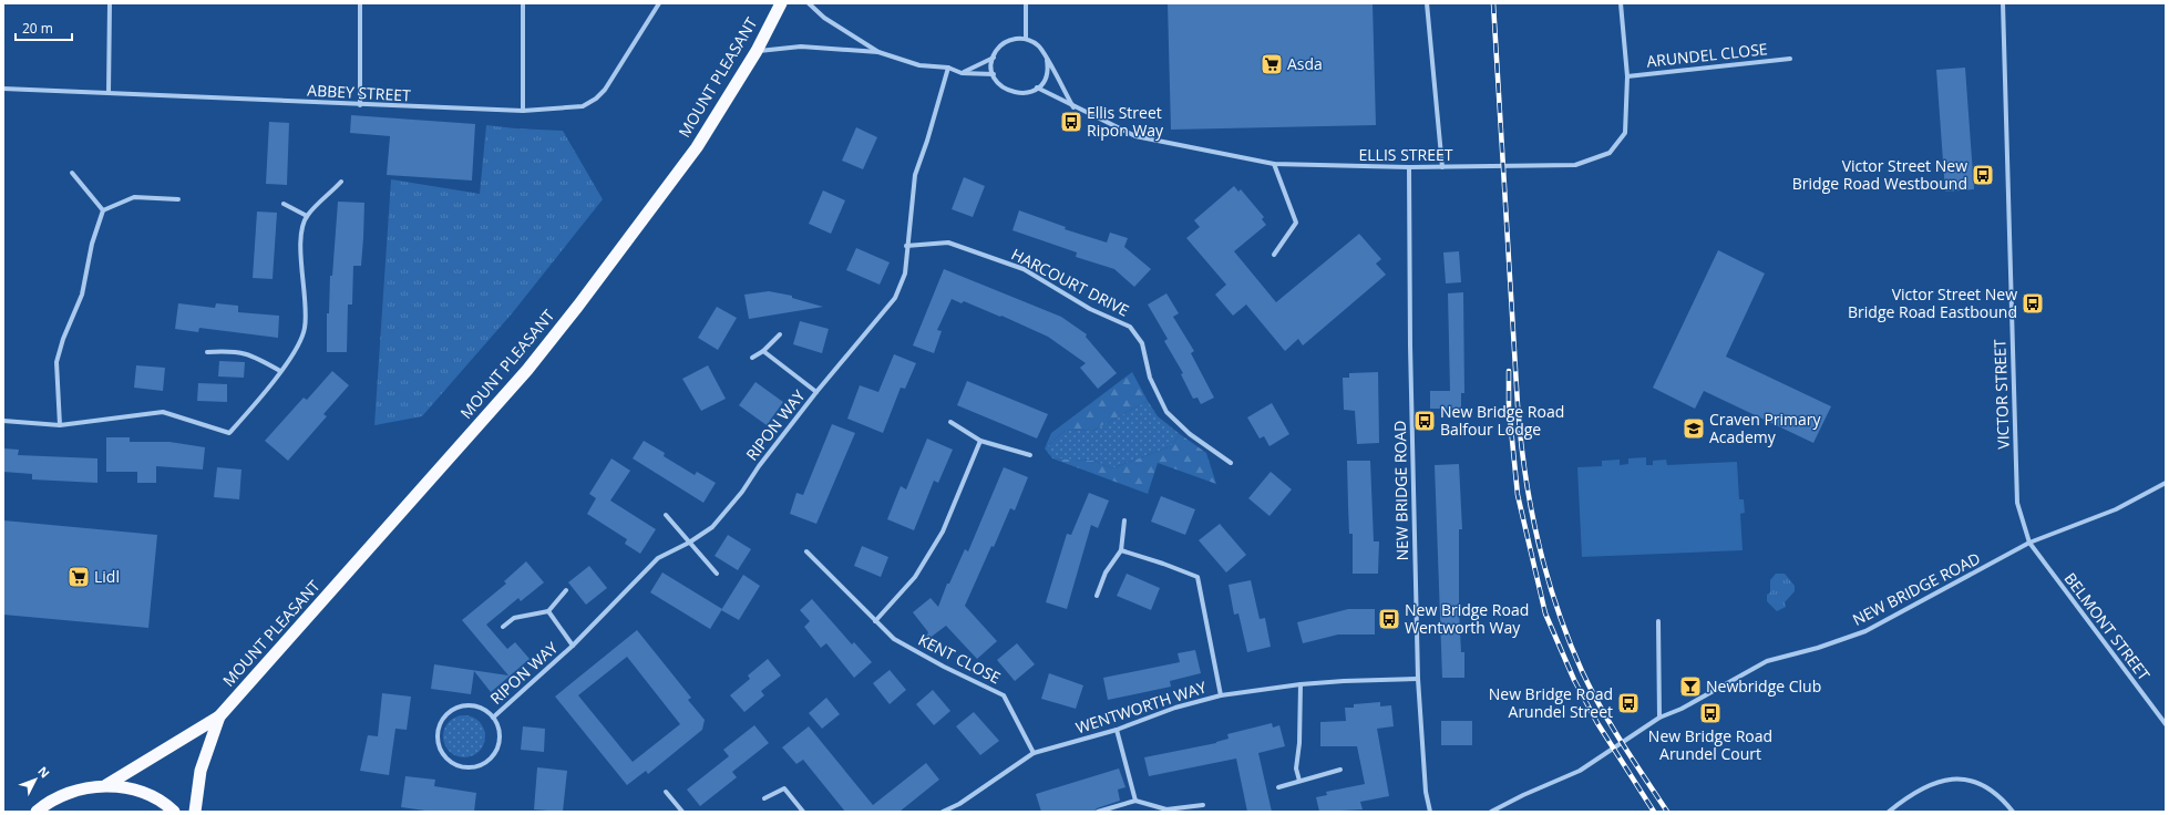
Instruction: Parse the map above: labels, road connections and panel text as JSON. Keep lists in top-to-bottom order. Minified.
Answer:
{"streets":{"highway":["MOUNT PLEASANT"],"street":["ARUNDEL CLOSE","ABBEY STREET","ELLIS STREET","HARCOURT DRIVE","VICTOR STREET","RIPON WAY","NEW BRIDGE ROAD","BELMONT STREET","KENT CLOSE","WENTWORTH WAY"]},"crossings":[["ARUNDEL CLOSE","ELLIS STREET"],["ELLIS STREET","NEW BRIDGE ROAD"],["HARCOURT DRIVE","RIPON WAY"],["VICTOR STREET","NEW BRIDGE ROAD"],["VICTOR STREET","BELMONT STREET"],["NEW BRIDGE ROAD","BELMONT STREET"],["NEW BRIDGE ROAD","WENTWORTH WAY"],["KENT CLOSE","WENTWORTH WAY"]],"places":{"supermarket":["Asda","Lidl"],"bus stop":["Ellis Street Ripon Way","Victor Street New Bridge Road Westbound","Victor Street New Bridge Road Eastbound","New Bridge Road Balfour Lodge","New Bridge Road Wentworth Way","New Bridge Road Arundel Street","New Bridge Road Arundel Court"],"school or university":["Craven Primary Academy"],"bar":["Newbridge Club"]},"scale_bar":"20 m","north":"top right"}
